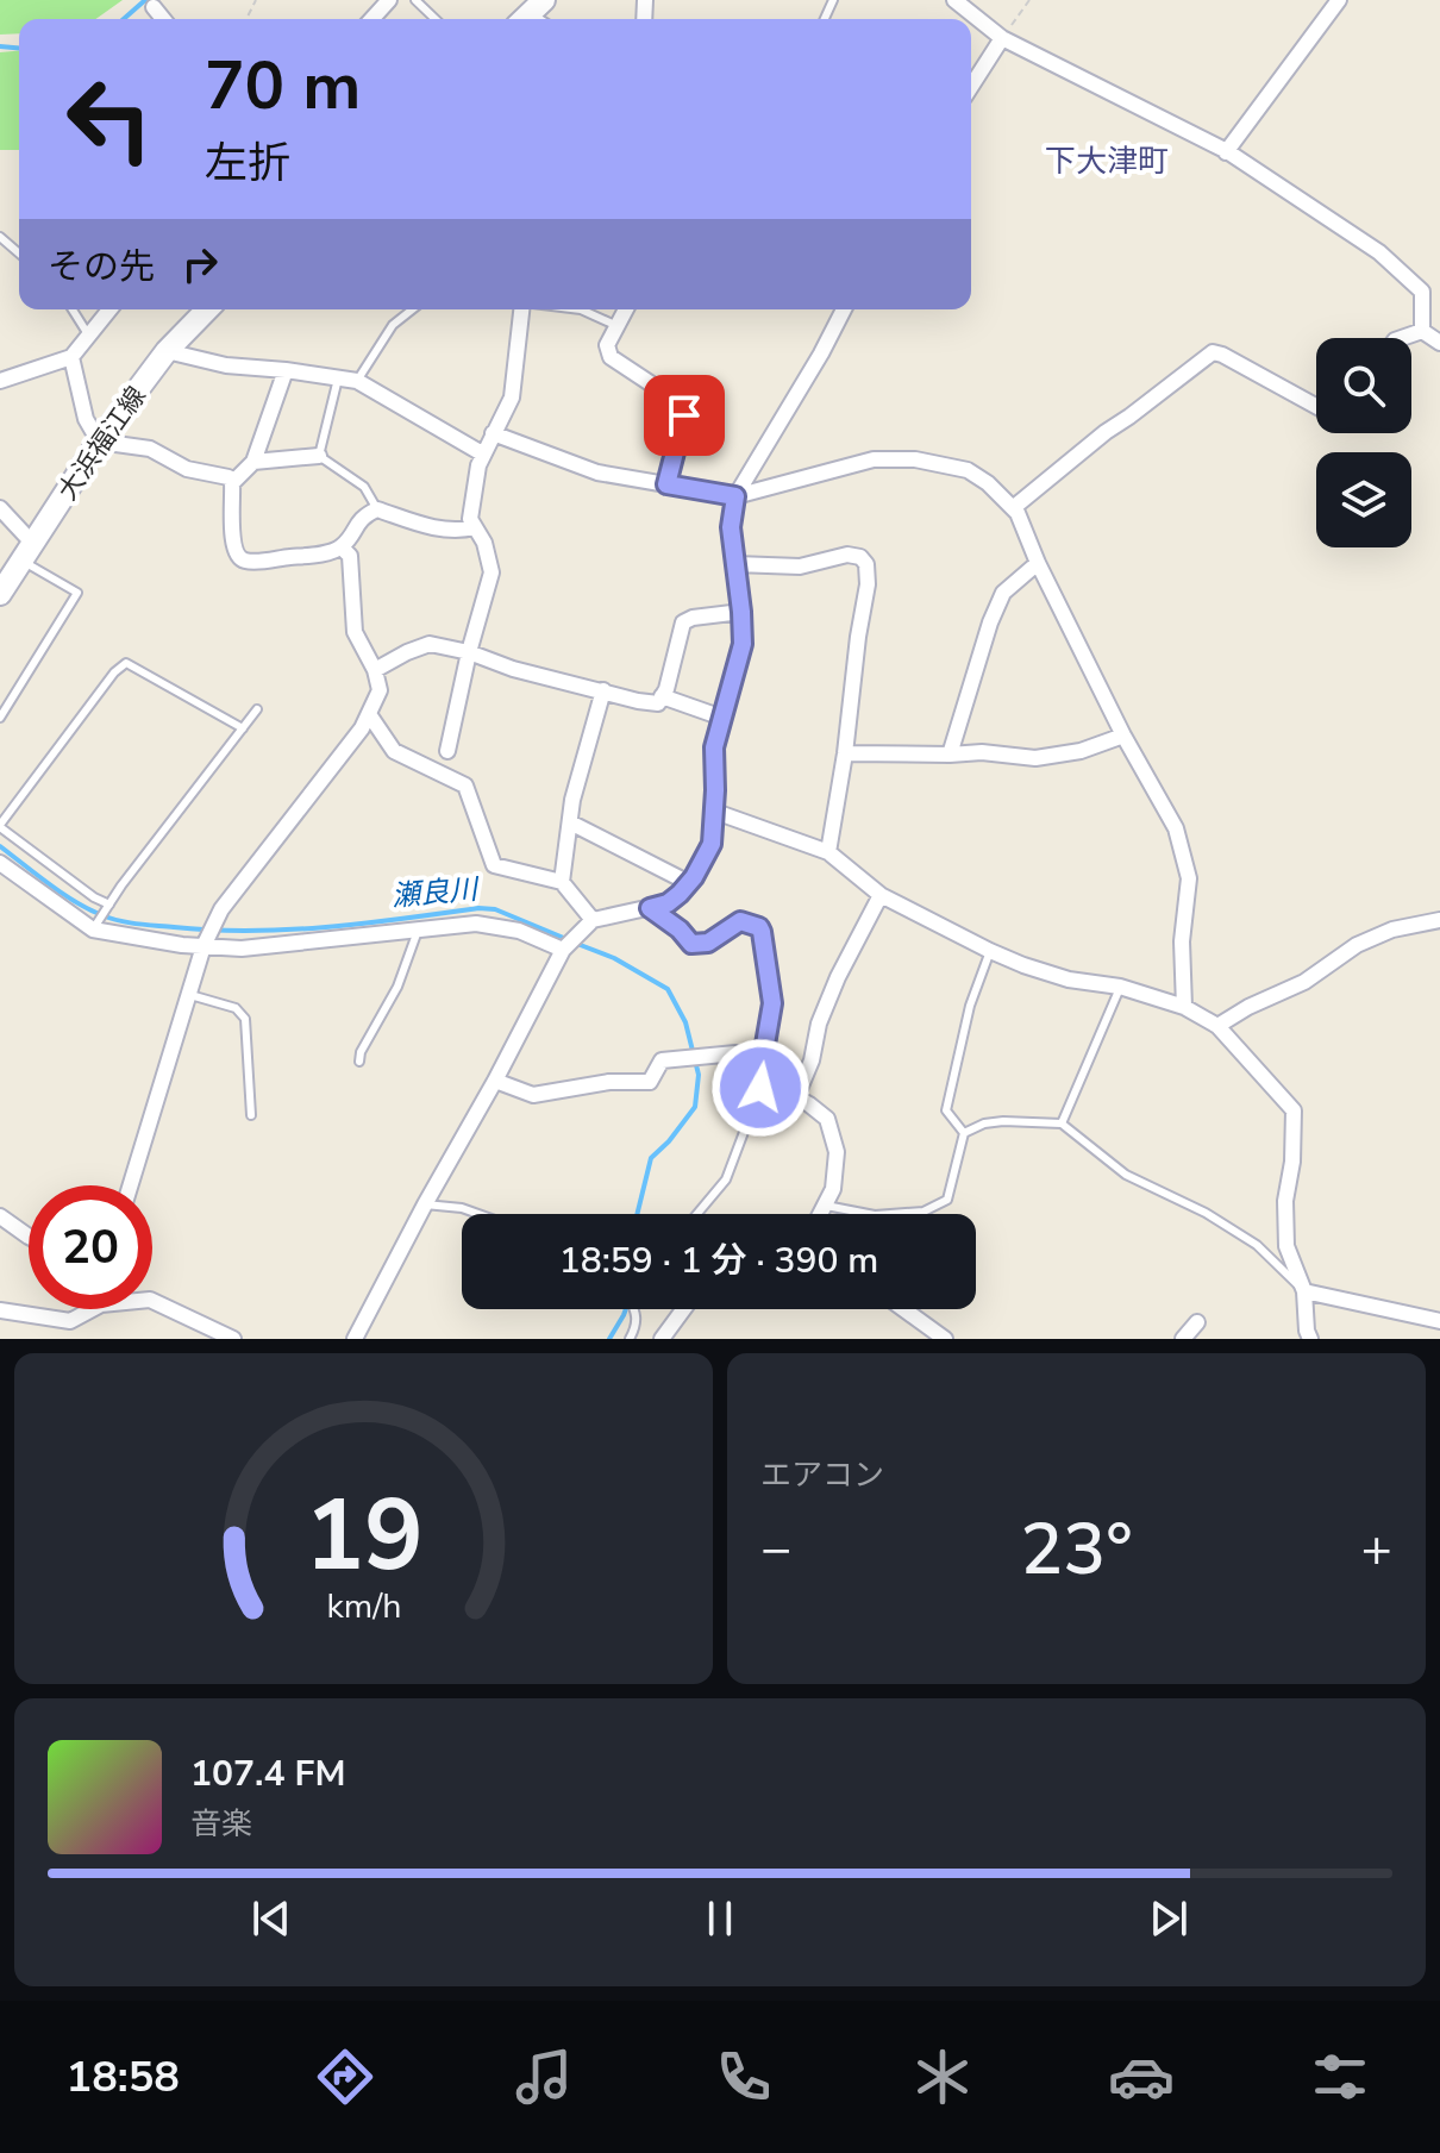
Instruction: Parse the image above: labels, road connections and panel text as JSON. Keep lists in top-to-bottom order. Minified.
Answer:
{"streets":{"main road":["大浜福江線"]},"districts":["下大津町"],"water":["瀬良川"],"page":{"turn":["70 m","左折"],"then":"その先","limit":"20","trip":"18:59 · 1 分 · 390 m","tile":"エアコン","heat":["−","23°","+"],"song":["107.4 FM","音楽"],"tabs":"18:58","gauge":["19","km/h"]}}
